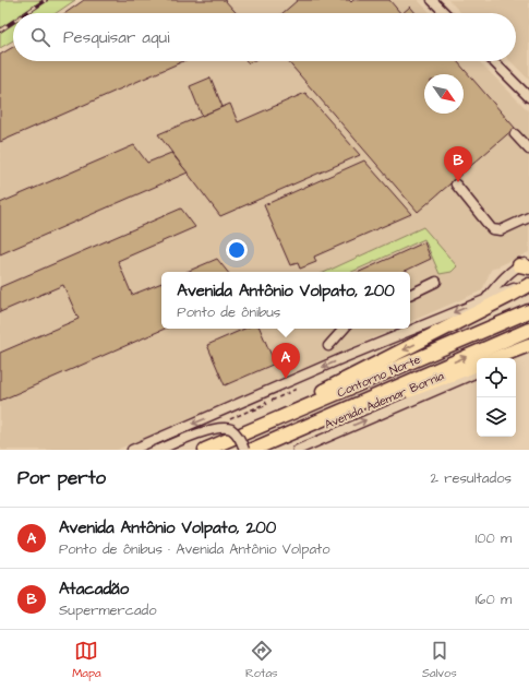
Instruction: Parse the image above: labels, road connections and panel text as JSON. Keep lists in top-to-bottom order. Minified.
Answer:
{"streets":{"highway":["Contorno Norte"],"street":["Avenida Ademar Bornia"]},"north":"bottom right","page":{"search":"Pesquisar aqui","pins":["B","A"],"popup":["Avenida Antônio Volpato, 200","Ponto de ônibus"],"heading":["Por perto","2 resultados"],"list":[{"mark":"A","name":"Avenida Antônio Volpato, 200","note":"Ponto de ônibus · Avenida Antônio Volpato","value":"100 m"},{"mark":"B","name":"Atacadão","note":"Supermercado","value":"160 m"}],"nav":["Mapa","Rotas","Salvos"]}}
